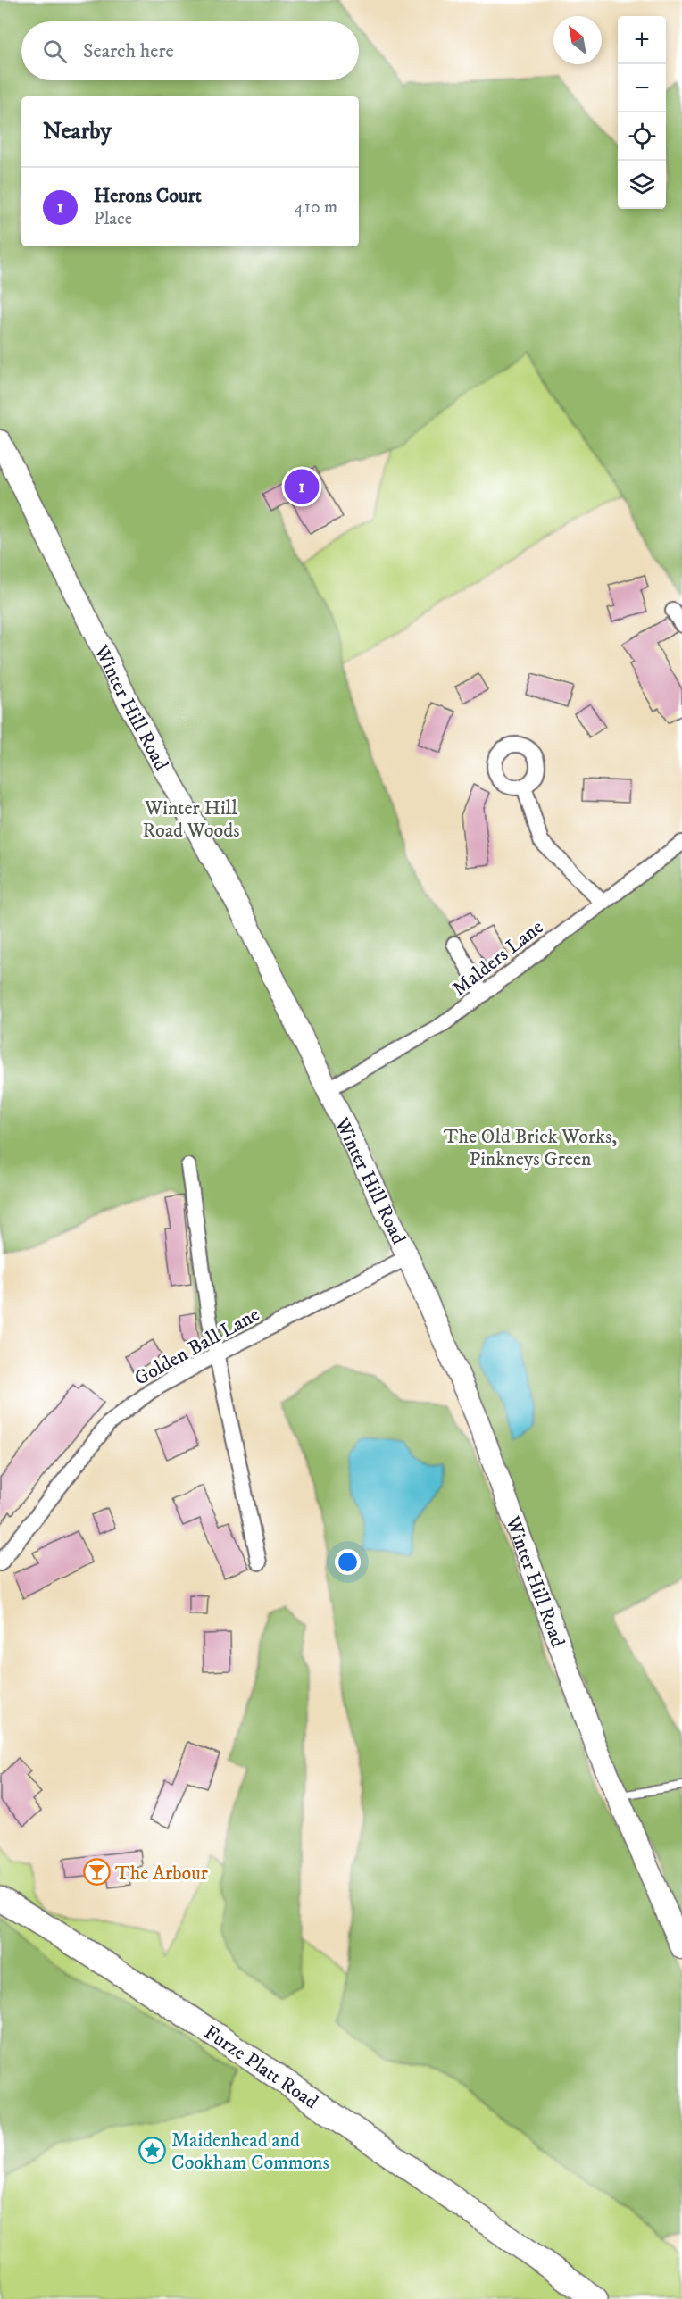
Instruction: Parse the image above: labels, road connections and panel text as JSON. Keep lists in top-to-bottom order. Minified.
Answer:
{"streets":{"main road":["Furze Platt Road"],"street":["Winter Hill Road","Malders Lane","Golden Ball Lane"]},"crossings":[["Winter Hill Road","Malders Lane"],["Winter Hill Road","Golden Ball Lane"]],"parks":["Winter Hill Road Woods","The Old Brick Works, Pinkneys Green"],"places":{"bar":["The Arbour"],"place":["Maidenhead and Cookham Commons"]},"north":"top left","page":{"map_buttons":["+","−"],"search":"Search here","heading":"Nearby","list":[{"mark":"1","name":"Herons Court","note":"Place","value":"410 m"}],"pins":"1"}}
